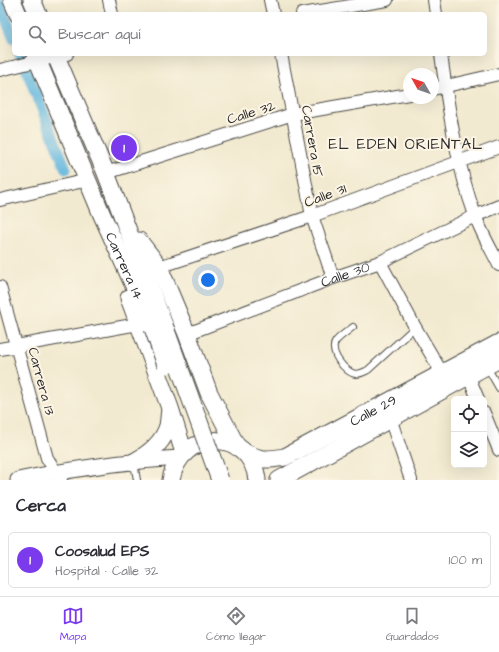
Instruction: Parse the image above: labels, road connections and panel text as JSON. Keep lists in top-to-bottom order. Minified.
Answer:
{"streets":{"main road":["Carrera 14","Calle 29"],"street":["Calle 32","Carrera 15","Calle 31","Calle 30","Carrera 13"]},"crossings":[["Calle 32","Carrera 15"],["Calle 32","Carrera 14"],["Carrera 15","Calle 31"],["Carrera 15","Calle 30"]],"districts":["EL EDEN ORIENTAL"],"north":"top left","page":{"search":"Buscar aquí","pins":"1","heading":"Cerca","list":[{"mark":"1","name":"Coosalud EPS","note":"Hospital · Calle 32","value":"100 m"}],"nav":["Mapa","Cómo llegar","Guardados"]}}
